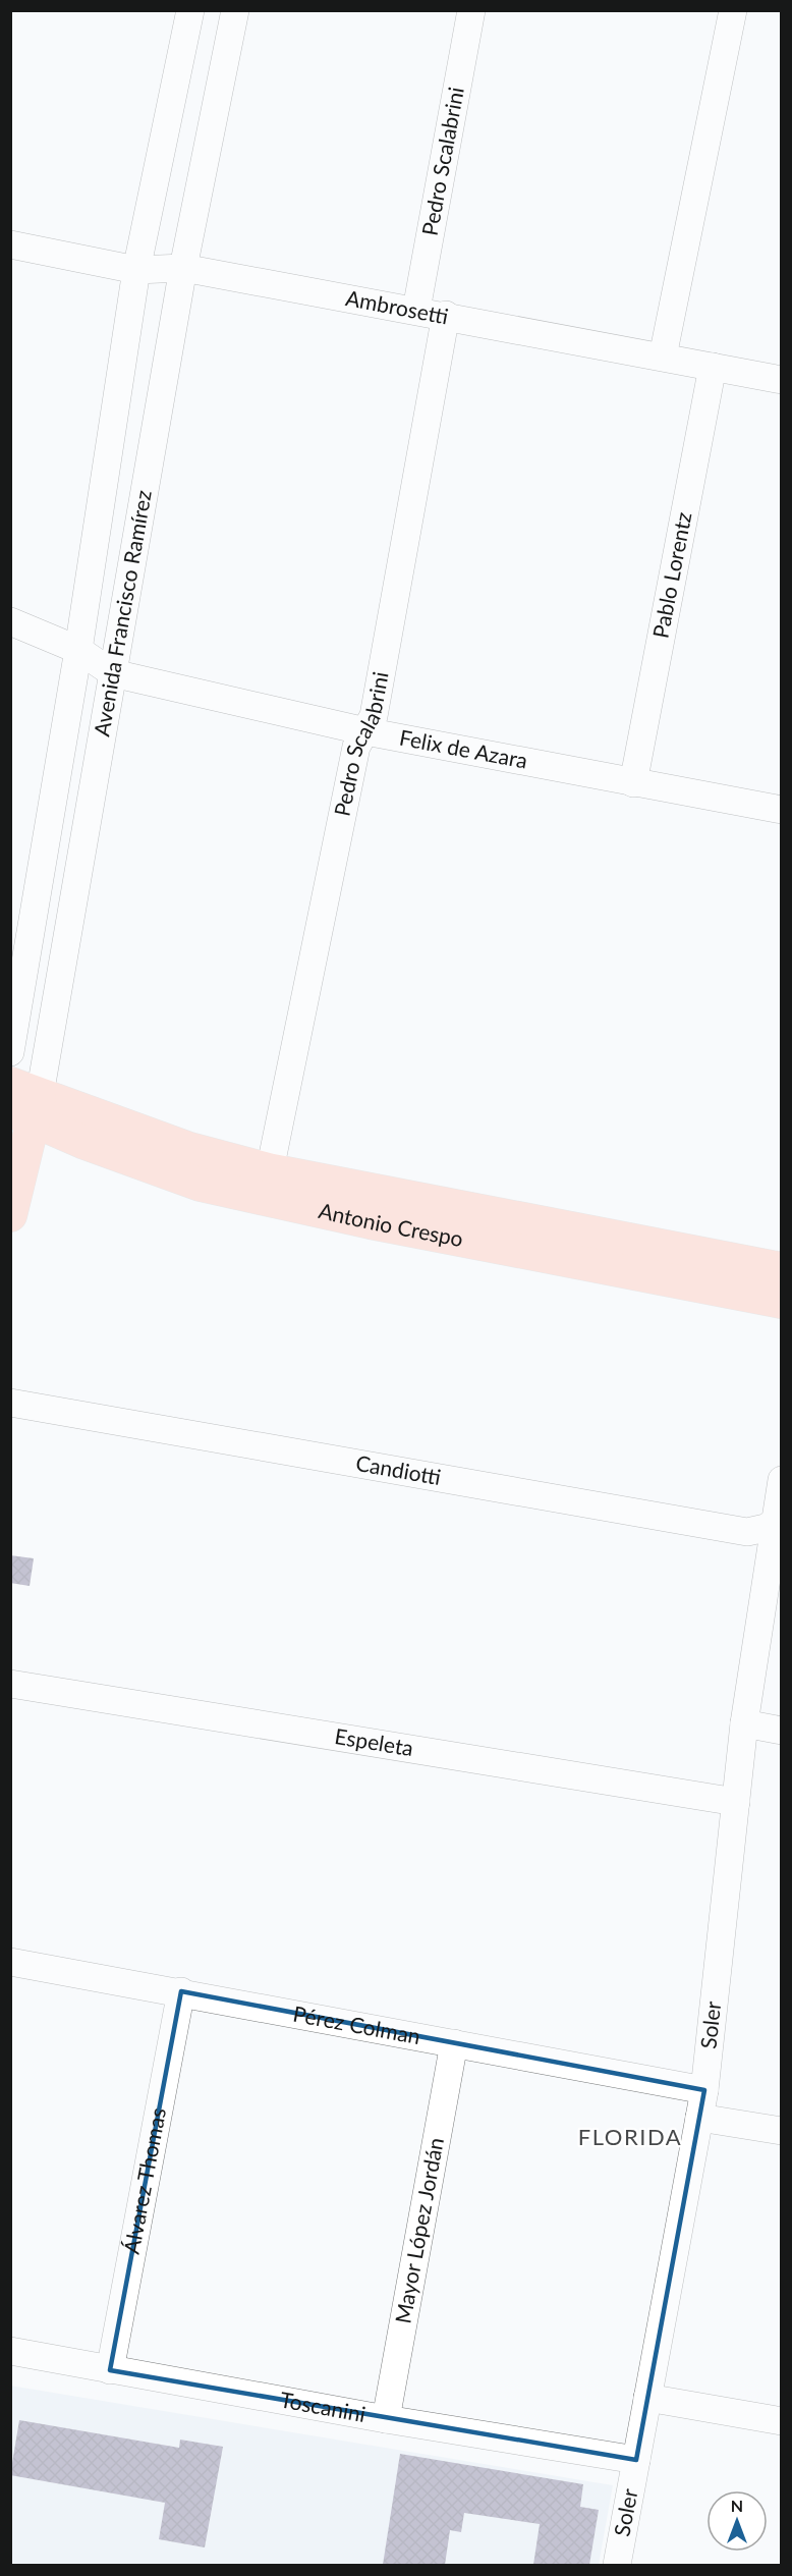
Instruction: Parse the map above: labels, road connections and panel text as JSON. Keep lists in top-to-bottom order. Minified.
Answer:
{"streets":{"main road":["Avenida Francisco Ramírez","Antonio Crespo"],"street":["Pedro Scalabrini","Ambrosetti","Pablo Lorentz","Felix de Azara","Candiotti","Espeleta","Pérez Colman","Soler","Álvarez Thomas","Mayor López Jordán","Toscanini"]},"crossings":[["Pedro Scalabrini","Ambrosetti"],["Pedro Scalabrini","Felix de Azara"],["Pedro Scalabrini","Antonio Crespo"],["Ambrosetti","Pablo Lorentz"],["Ambrosetti","Avenida Francisco Ramírez"],["Pablo Lorentz","Felix de Azara"],["Avenida Francisco Ramírez","Felix de Azara"],["Avenida Francisco Ramírez","Antonio Crespo"],["Candiotti","Soler"],["Espeleta","Soler"],["Pérez Colman","Soler"],["Pérez Colman","Álvarez Thomas"],["Pérez Colman","Mayor López Jordán"],["Soler","Toscanini"],["Álvarez Thomas","Toscanini"],["Mayor López Jordán","Toscanini"]],"districts":["FLORIDA"],"north":"top"}
